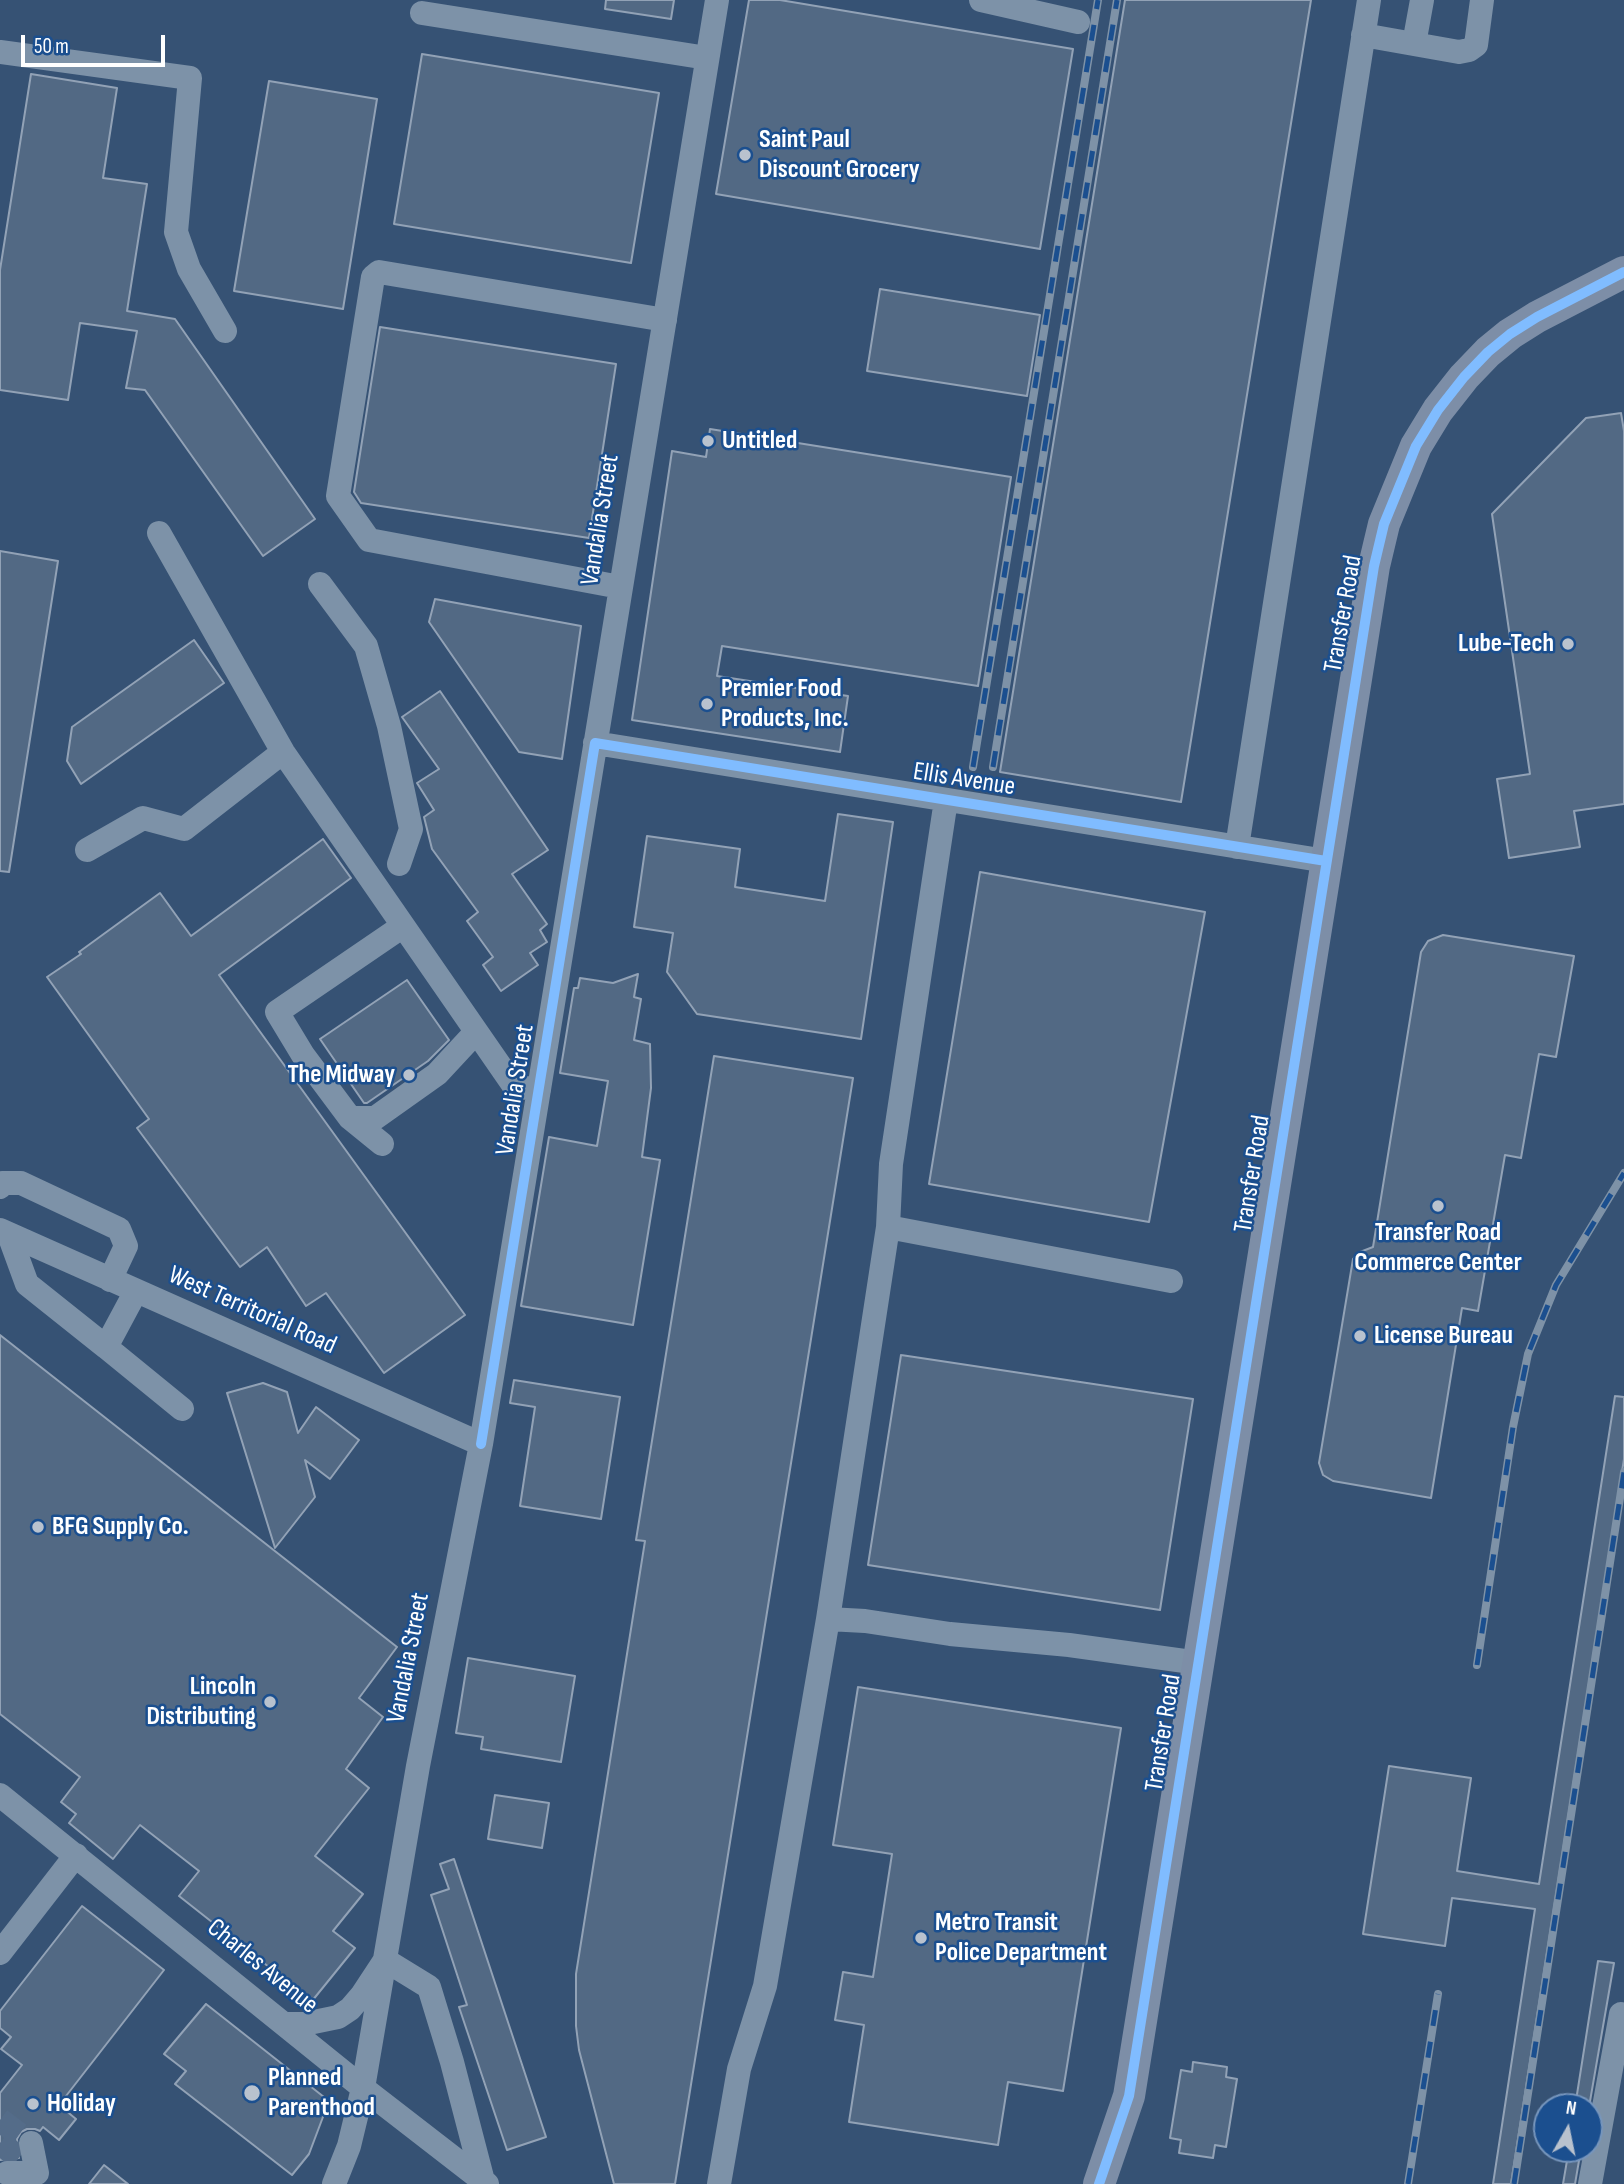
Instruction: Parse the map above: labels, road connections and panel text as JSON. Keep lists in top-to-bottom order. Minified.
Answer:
{"streets":{"main road":["Transfer Road"],"street":["Vandalia Street","Ellis Avenue","West Territorial Road","Charles Avenue"]},"crossings":[["Vandalia Street","Ellis Avenue"],["Vandalia Street","West Territorial Road"],["Vandalia Street","Charles Avenue"],["Transfer Road","Ellis Avenue"]],"places":["Saint Paul Discount Grocery","Untitled","Lube-Tech","Premier Food Products, Inc.","The Midway","Transfer Road Commerce Center","License Bureau","BFG Supply Co.","Lincoln Distributing","Metro Transit Police Department","Planned Parenthood","Holiday"],"scale_bar":"50 m","north":"top"}
